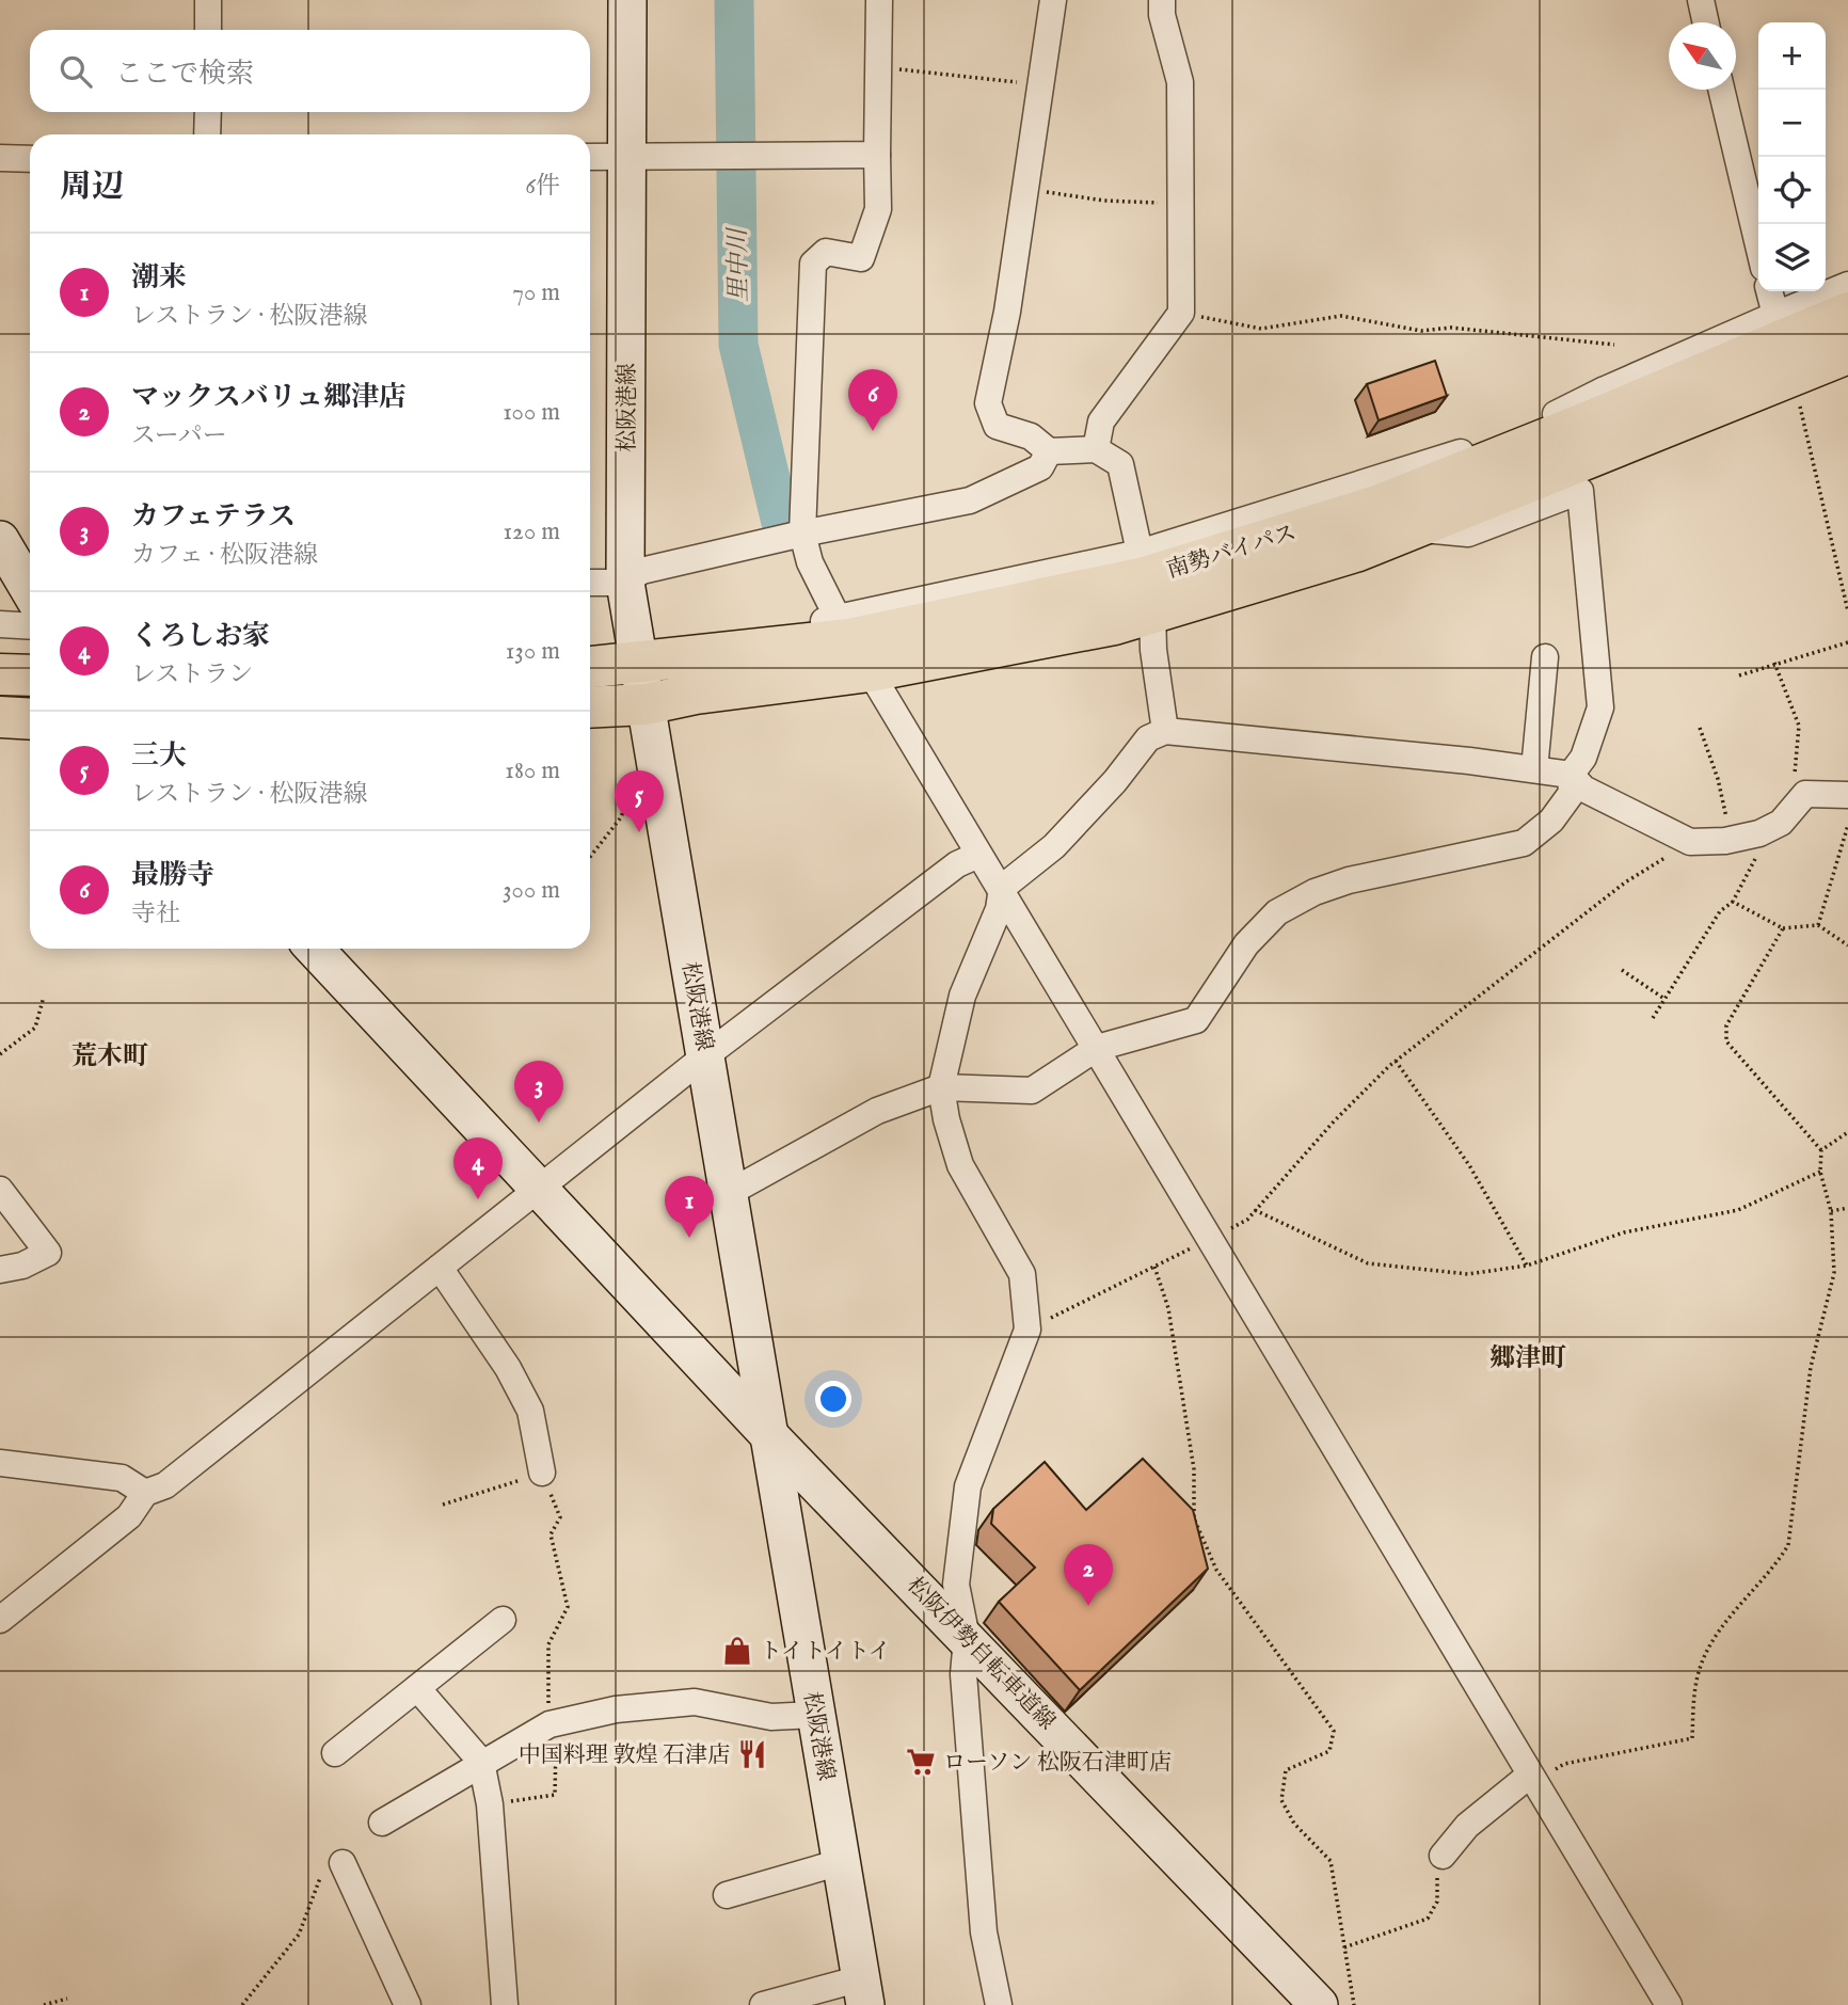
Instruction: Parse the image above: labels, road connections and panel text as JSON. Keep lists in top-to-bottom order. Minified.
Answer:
{"streets":{"highway":["南勢バイパス"],"main road":["松阪港線","松阪伊勢自転車道線"]},"crossings":[["松阪港線","南勢バイパス"],["松阪港線","松阪伊勢自転車道線"]],"districts":["荒木町","郷津町"],"water":["里中川"],"places":{"shop":["トイトイトイ"],"restaurant":["中国料理 敦煌 石津店"],"supermarket":["ローソン 松阪石津町店"]},"north":"top left","page":{"map_buttons":["+","−"],"search":"ここで検索","heading":["周辺","6件"],"list":[{"mark":"1","name":"潮来","note":"レストラン · 松阪港線","value":"70 m"},{"mark":"2","name":"マックスバリュ郷津店","note":"スーパー","value":"100 m"},{"mark":"3","name":"カフェテラス","note":"カフェ · 松阪港線","value":"120 m"},{"mark":"4","name":"くろしお家","note":"レストラン","value":"130 m"},{"mark":"5","name":"三大","note":"レストラン · 松阪港線","value":"180 m"},{"mark":"6","name":"最勝寺","note":"寺社","value":"300 m"}],"pins":["6","5","3","4","1","2"]}}
